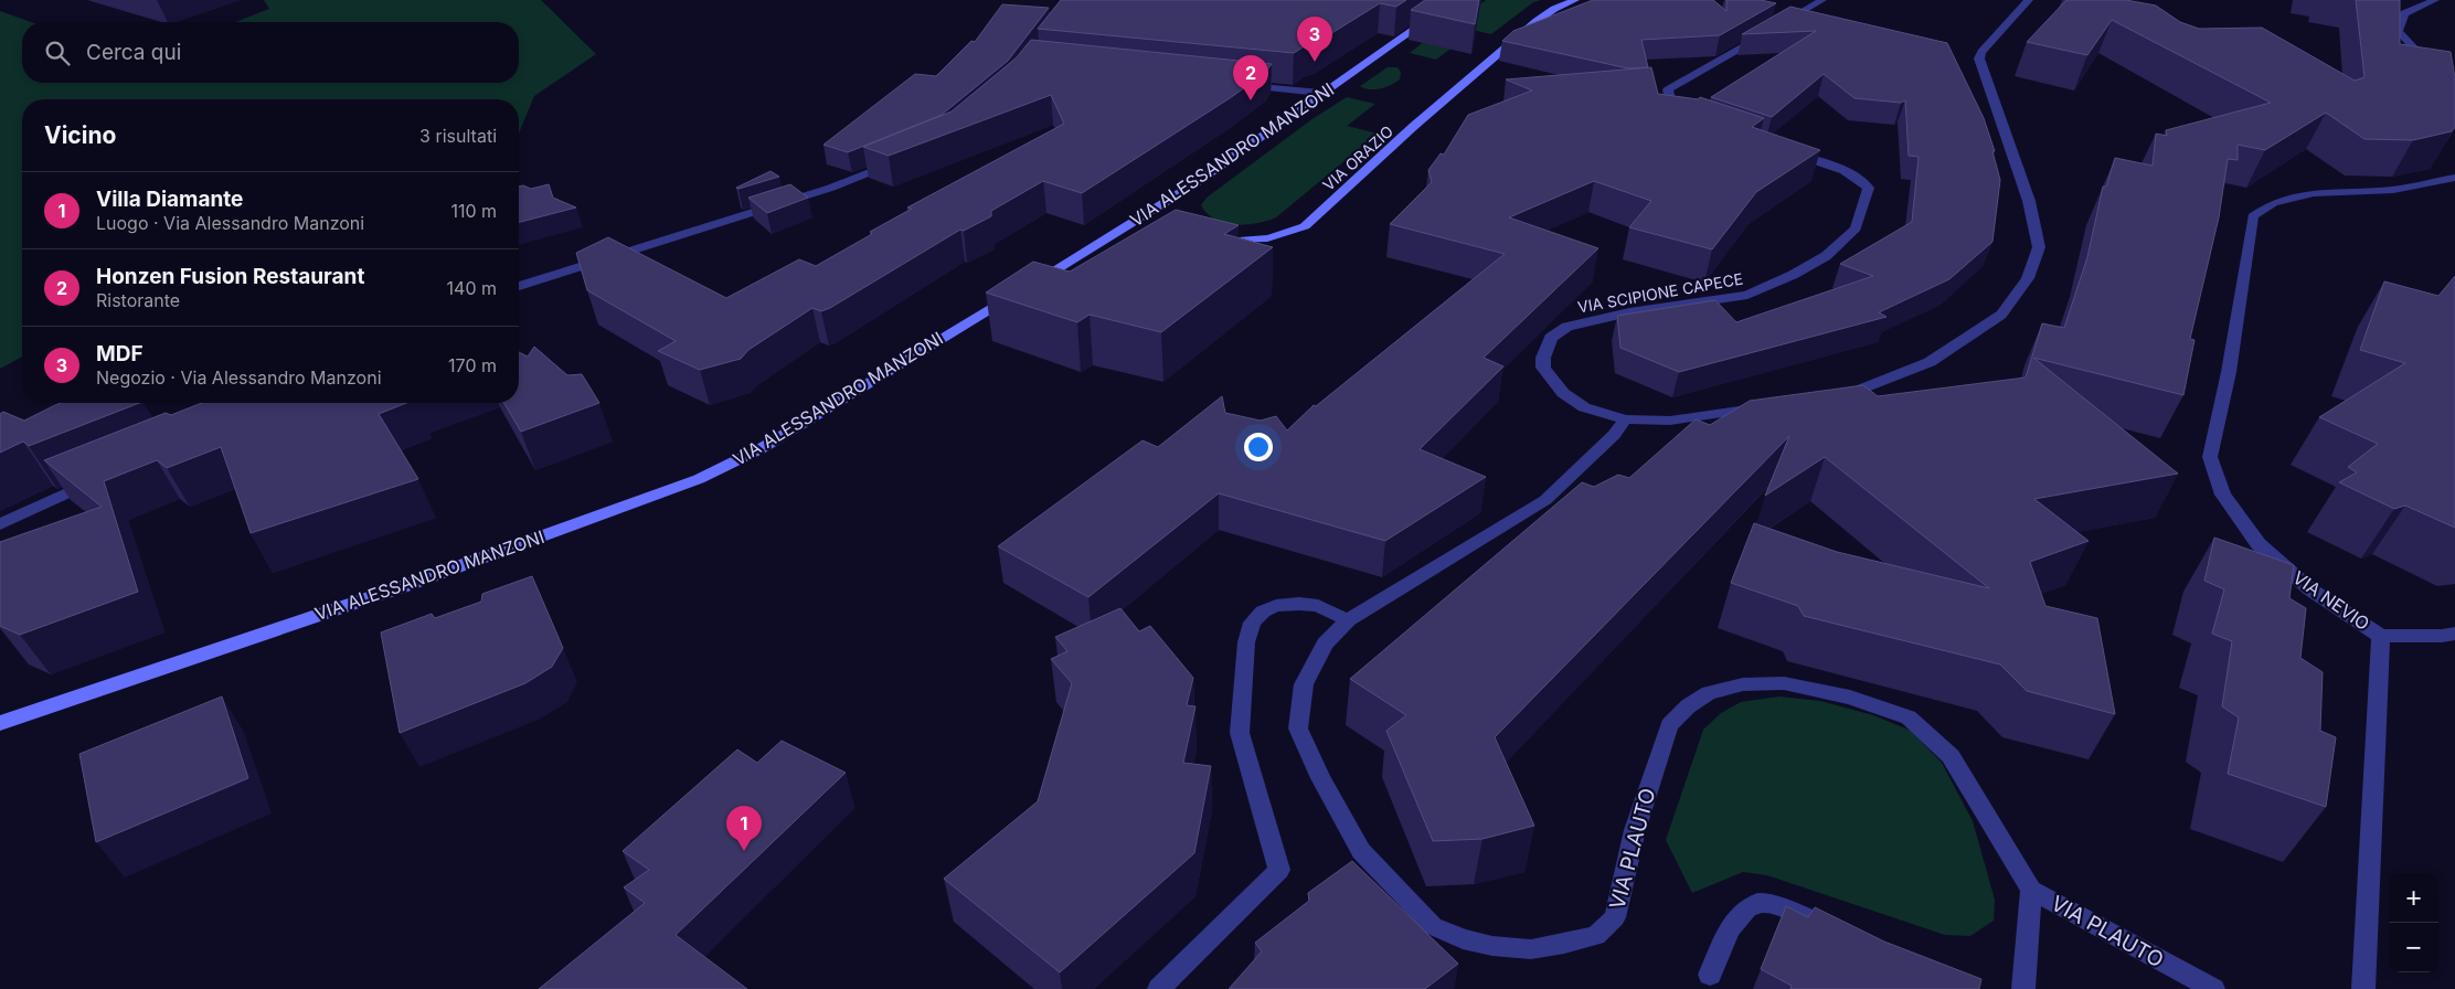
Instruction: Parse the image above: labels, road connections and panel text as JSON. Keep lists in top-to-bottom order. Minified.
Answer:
{"streets":{"street":["VIA ALESSANDRO MANZONI","VIA ORAZIO","VIA SCIPIONE CAPECE","VIA NEVIO","VIA PLAUTO"]},"crossings":[["VIA SCIPIONE CAPECE","VIA PLAUTO"]],"page":{"pins":["3","2","1"],"search":"Cerca qui","heading":["Vicino","3 risultati"],"list":[{"mark":"1","name":"Villa Diamante","note":"Luogo · Via Alessandro Manzoni","value":"110 m"},{"mark":"2","name":"Honzen Fusion Restaurant","note":"Ristorante","value":"140 m"},{"mark":"3","name":"MDF","note":"Negozio · Via Alessandro Manzoni","value":"170 m"}],"map_buttons":["+","−"]}}
